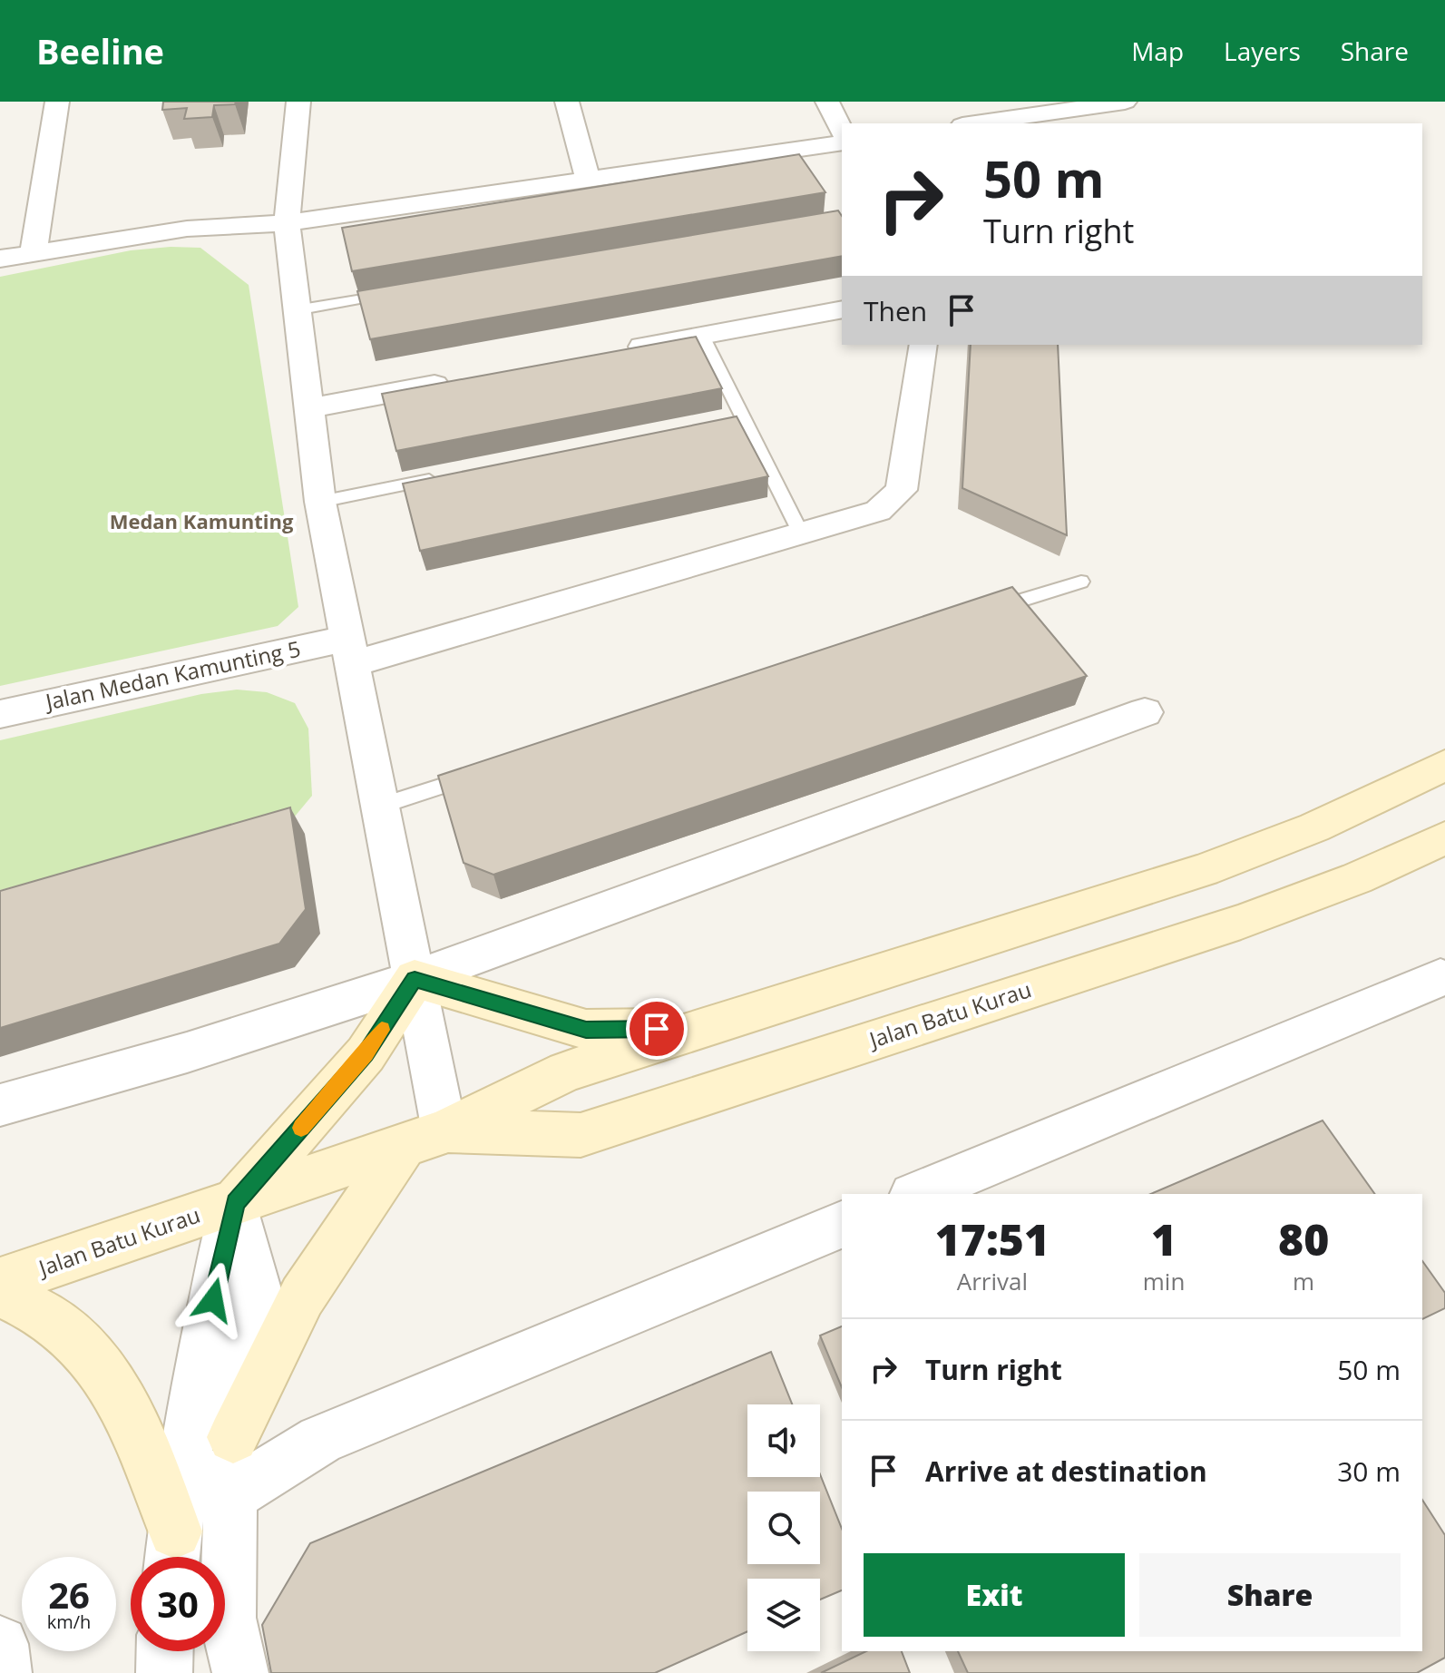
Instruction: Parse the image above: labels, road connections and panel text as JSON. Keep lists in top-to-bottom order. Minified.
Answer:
{"streets":{"main road":["Jalan Batu Kurau"],"street":["Jalan Medan Kamunting 5"]},"districts":["Medan Kamunting"],"page":{"header":"Beeline","nav":["Map","Layers","Share"],"turn":["50 m","Turn right"],"then":"Then","eta":["17:51","Arrival","1","min","80","m"],"list":[{"name":"Turn right","value":"50 m"},{"name":"Arrive at destination","value":"30 m"}],"buttons":["Exit","Share"],"speed":"26 km/h","limit":"30"}}
